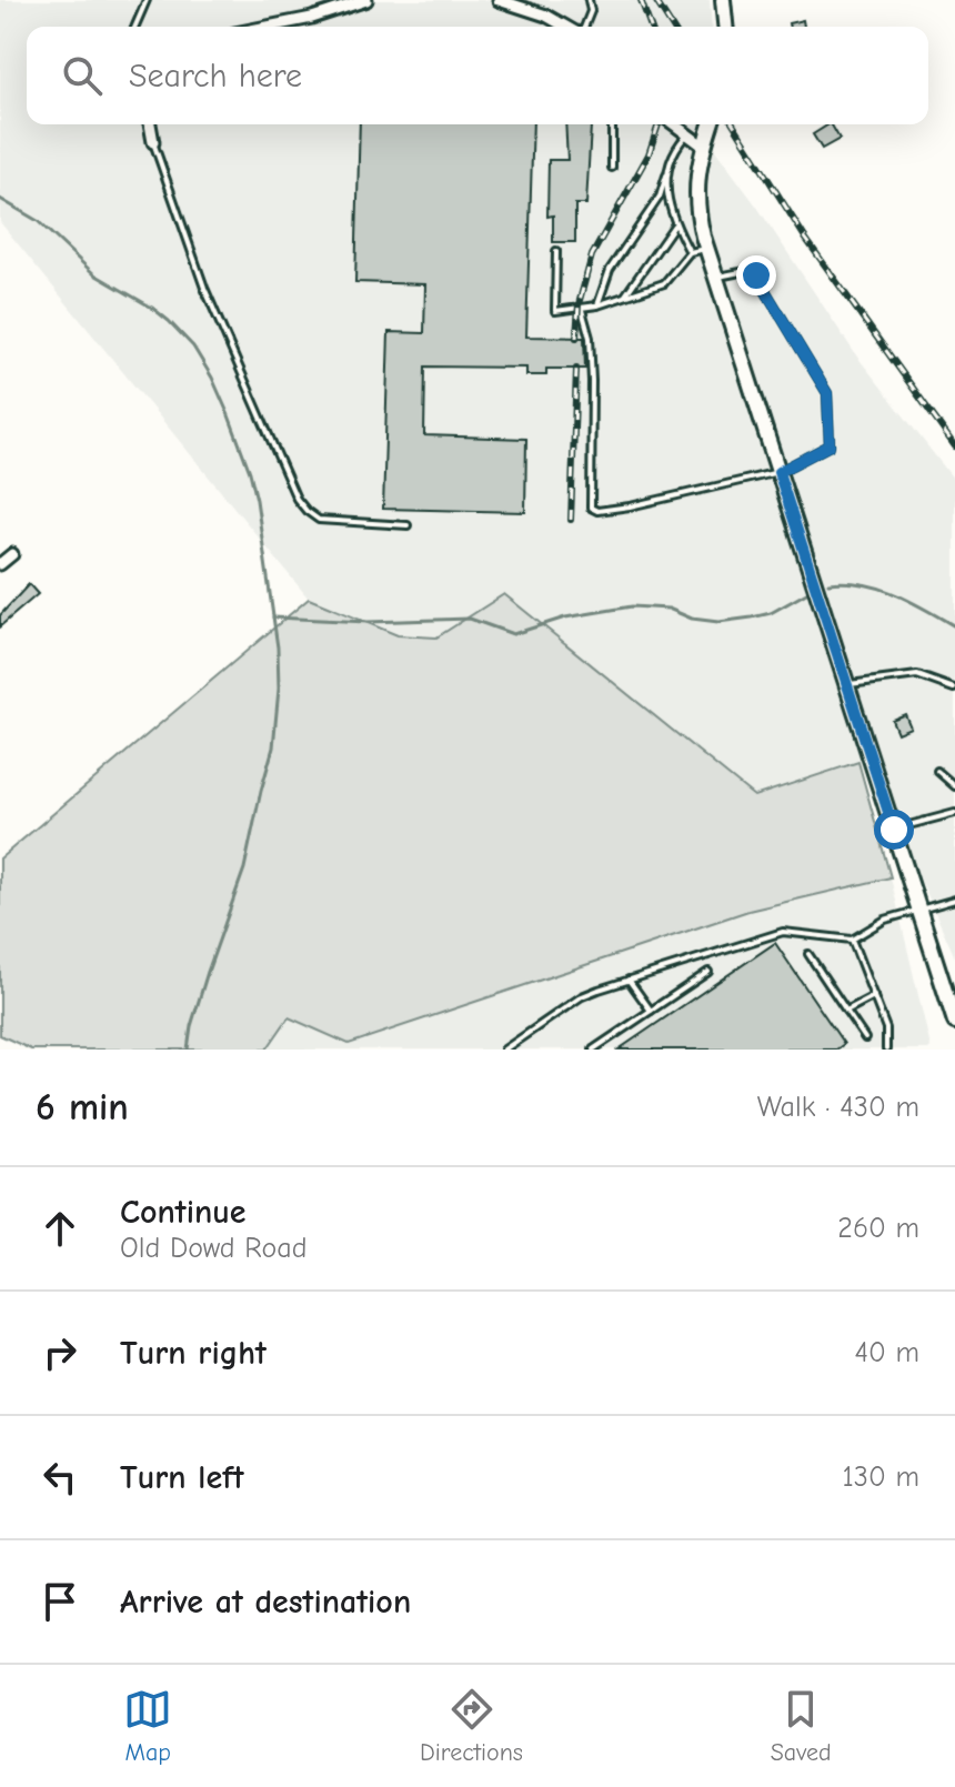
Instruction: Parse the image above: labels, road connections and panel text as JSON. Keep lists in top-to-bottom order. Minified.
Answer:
{"page":{"search":"Search here","heading":["6 min","Walk · 430 m"],"list":[["Continue","Old Dowd Road","260 m"],["Turn right","40 m"],["Turn left","130 m"],"Arrive at destination"],"nav":["Map","Directions","Saved"]}}
